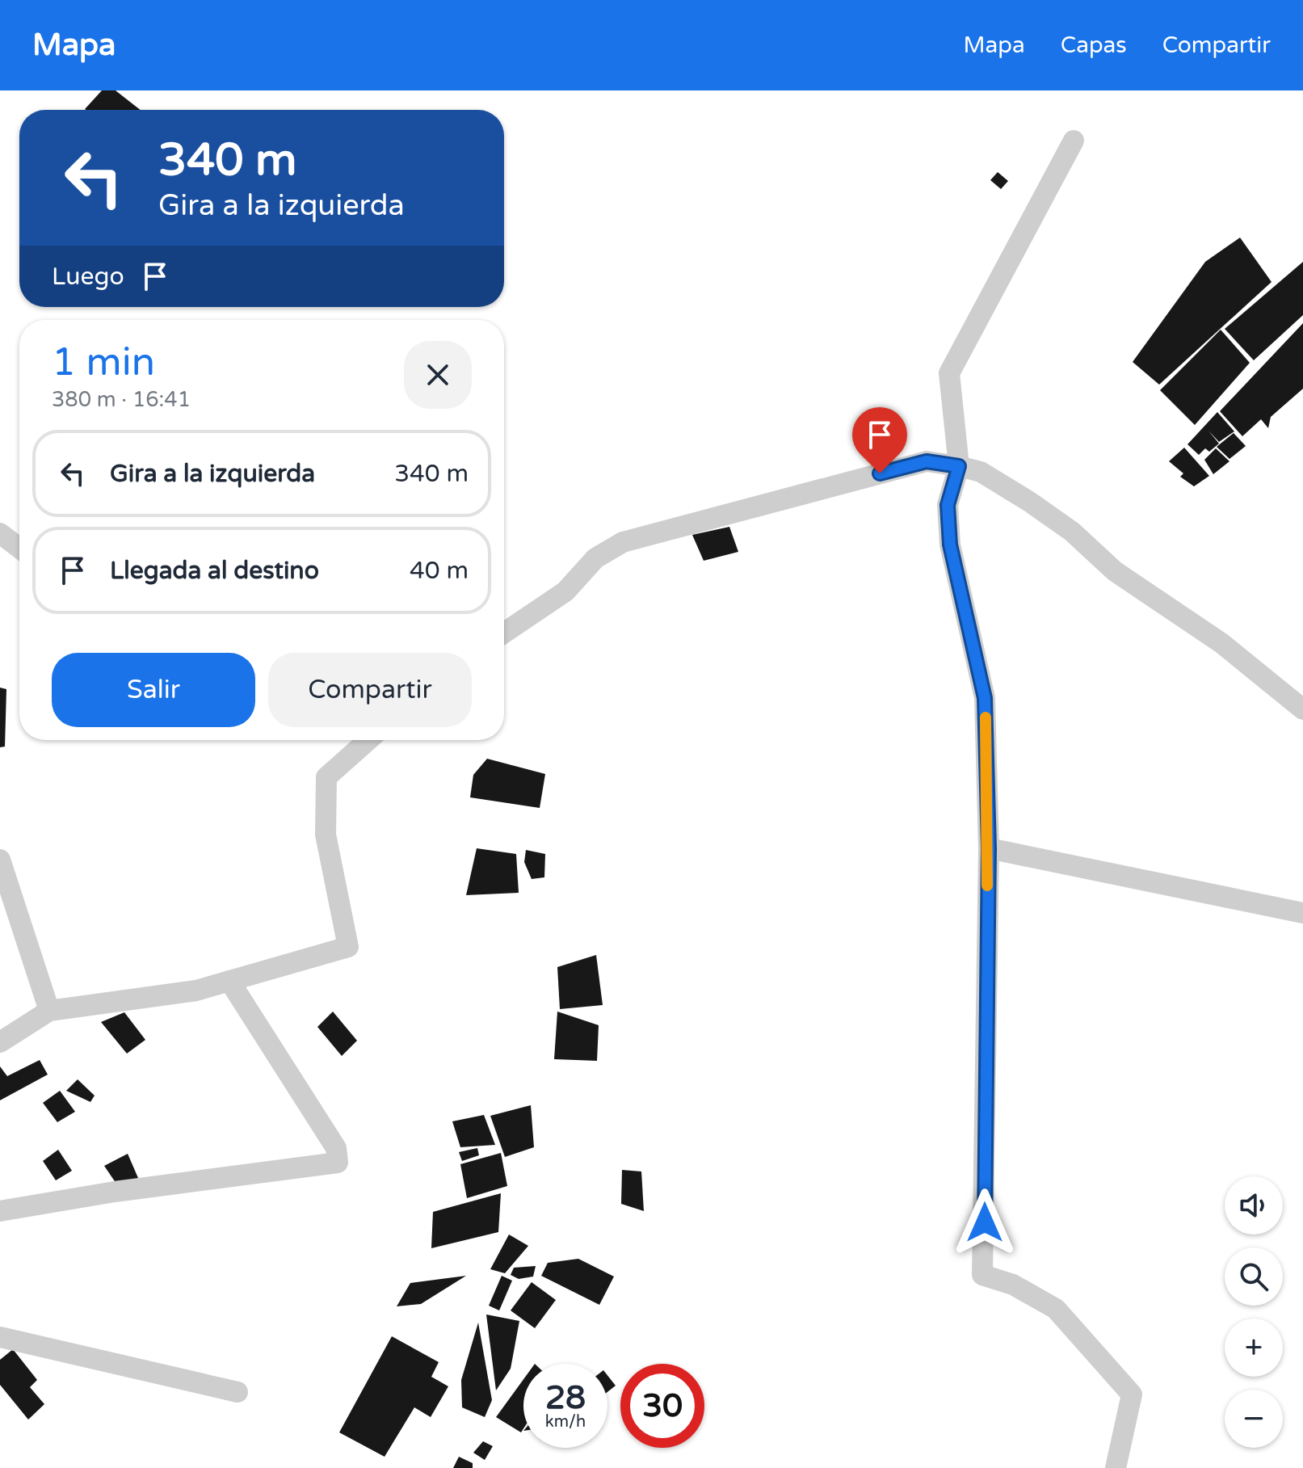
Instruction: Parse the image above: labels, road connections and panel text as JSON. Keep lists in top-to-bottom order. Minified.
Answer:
{"page":{"header":"Mapa","nav":["Mapa","Capas","Compartir"],"turn":["340 m","Gira a la izquierda"],"then":"Luego","heading":["1 min","380 m · 16:41"],"list":[{"name":"Gira a la izquierda","value":"340 m"},{"name":"Llegada al destino","value":"40 m"}],"buttons":["Salir","Compartir"],"map_buttons":["+","−"],"speed":"28 km/h","limit":"30"}}
